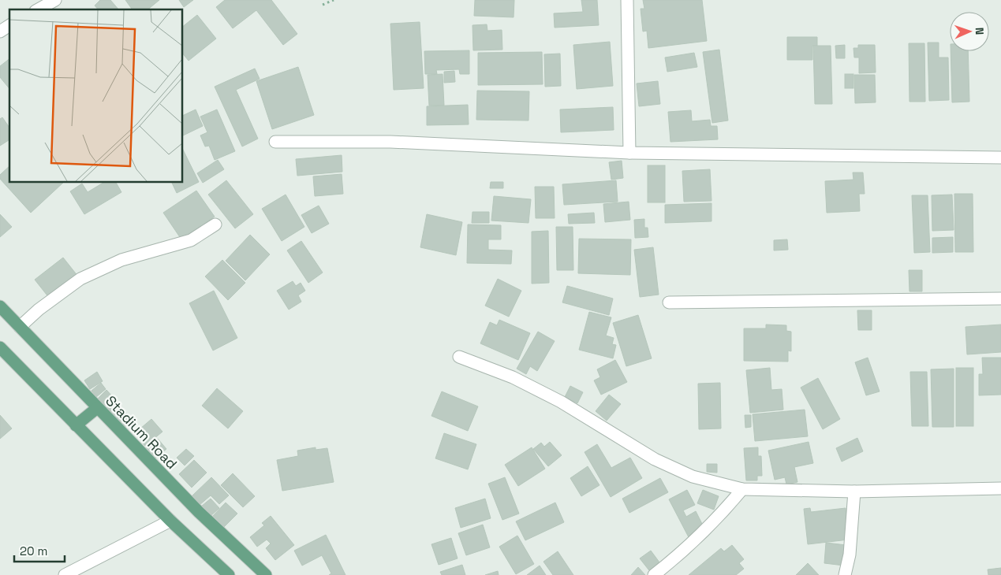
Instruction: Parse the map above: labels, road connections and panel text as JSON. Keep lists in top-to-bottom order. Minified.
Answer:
{"streets":{"main road":["Stadium Road"]},"scale_bar":"20 m","north":"right"}
